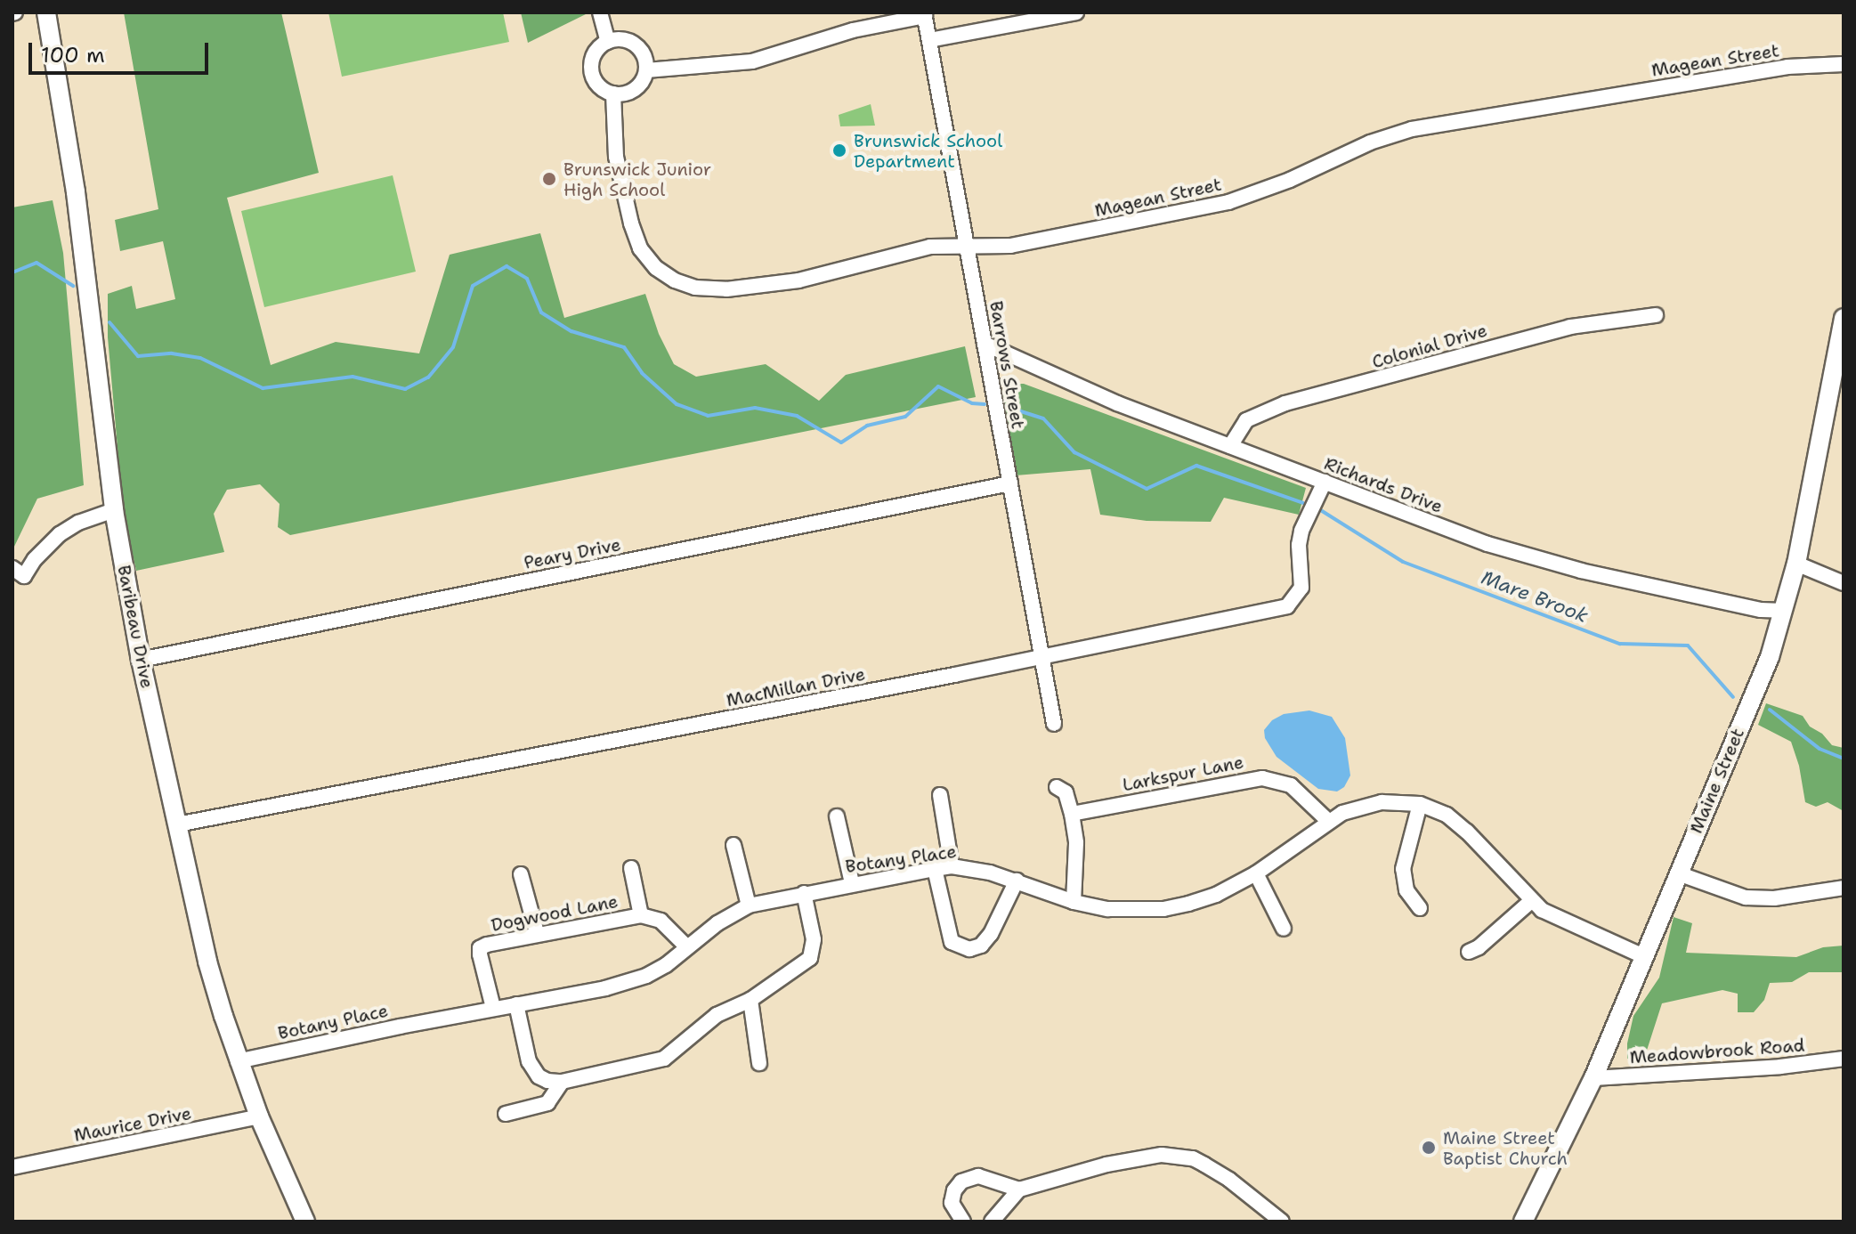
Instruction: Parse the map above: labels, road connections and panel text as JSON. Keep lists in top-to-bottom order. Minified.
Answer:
{"streets":{"street":["Magean Street","Colonial Drive","Barrows Street","Richards Drive","Peary Drive","Baribeau Drive","MacMillan Drive","Larkspur Lane","Maine Street","Botany Place","Dogwood Lane","Meadowbrook Road","Maurice Drive"]},"crossings":[["Magean Street","Barrows Street"],["Colonial Drive","Richards Drive"],["Barrows Street","Richards Drive"],["Barrows Street","Peary Drive"],["Barrows Street","MacMillan Drive"],["Richards Drive","MacMillan Drive"],["Richards Drive","Maine Street"],["Peary Drive","Baribeau Drive"],["Baribeau Drive","MacMillan Drive"],["Baribeau Drive","Botany Place"],["Baribeau Drive","Maurice Drive"],["Larkspur Lane","Botany Place"],["Maine Street","Botany Place"],["Maine Street","Meadowbrook Road"],["Botany Place","Dogwood Lane"]],"water":["Mare Brook"],"places":["Brunswick School Department","Brunswick Junior High School","Maine Street Baptist Church"],"scale_bar":"100 m"}
